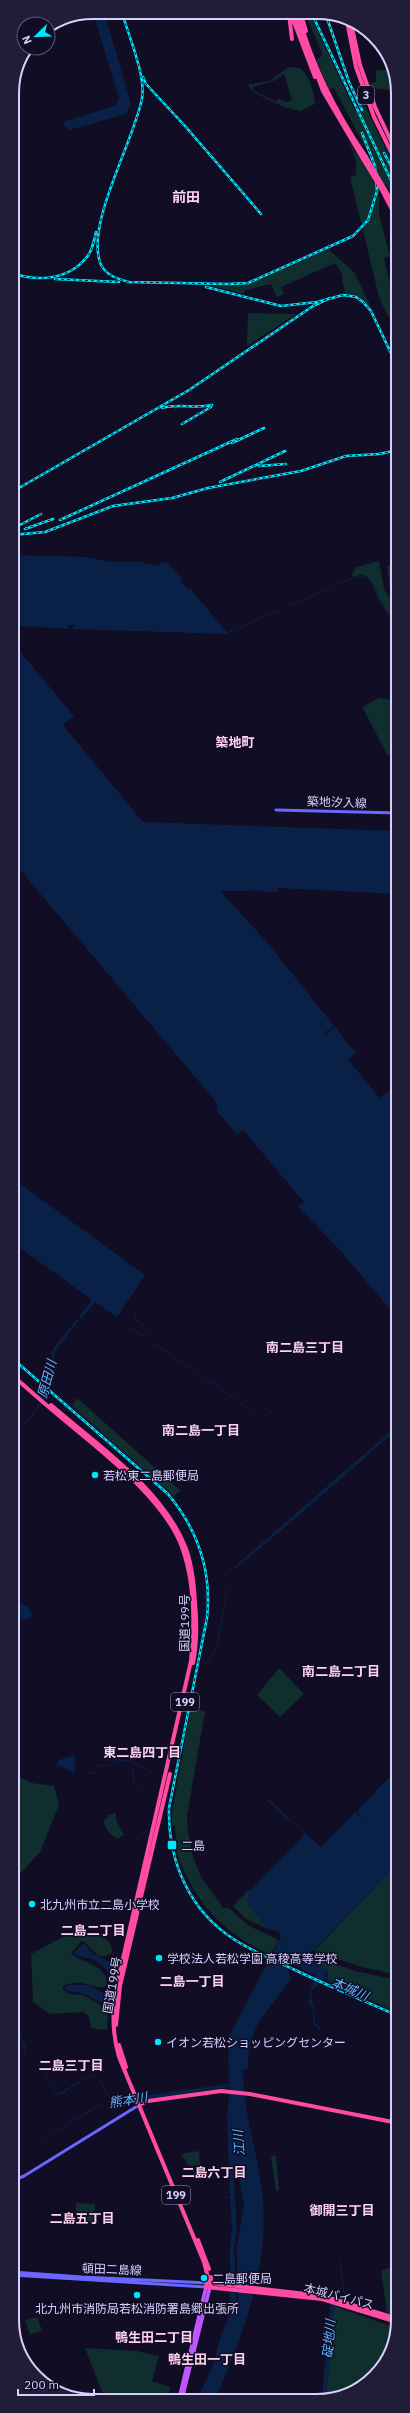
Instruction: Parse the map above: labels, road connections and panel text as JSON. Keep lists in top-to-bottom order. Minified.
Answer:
{"streets":{"highway":["3","国道199号","199","本城バイパス"],"main road":["築地汐入線","頓田二島線"]},"crossings":[["国道199号","199"],["199","頓田二島線"],["199","本城バイパス"],["頓田二島線","本城バイパス"]],"districts":["前田","築地町","南二島三丁目","南二島一丁目","南二島二丁目","東二島四丁目","二島二丁目","二島一丁目","二島三丁目","二島六丁目","御開三丁目","二島五丁目","鴨生田二丁目","鴨生田一丁目"],"water":["原田川","本城川","熊本川","江川","碇地川"],"places":{"other":["若松東二島郵便局","北九州市立二島小学校","学校法人若松学園 高稜高等学校","イオン若松ショッピングセンター","二島郵便局","北九州市消防局若松消防署島郷出張所"],"transit":["二島"]},"scale_bar":"200 m","north":"bottom left"}
